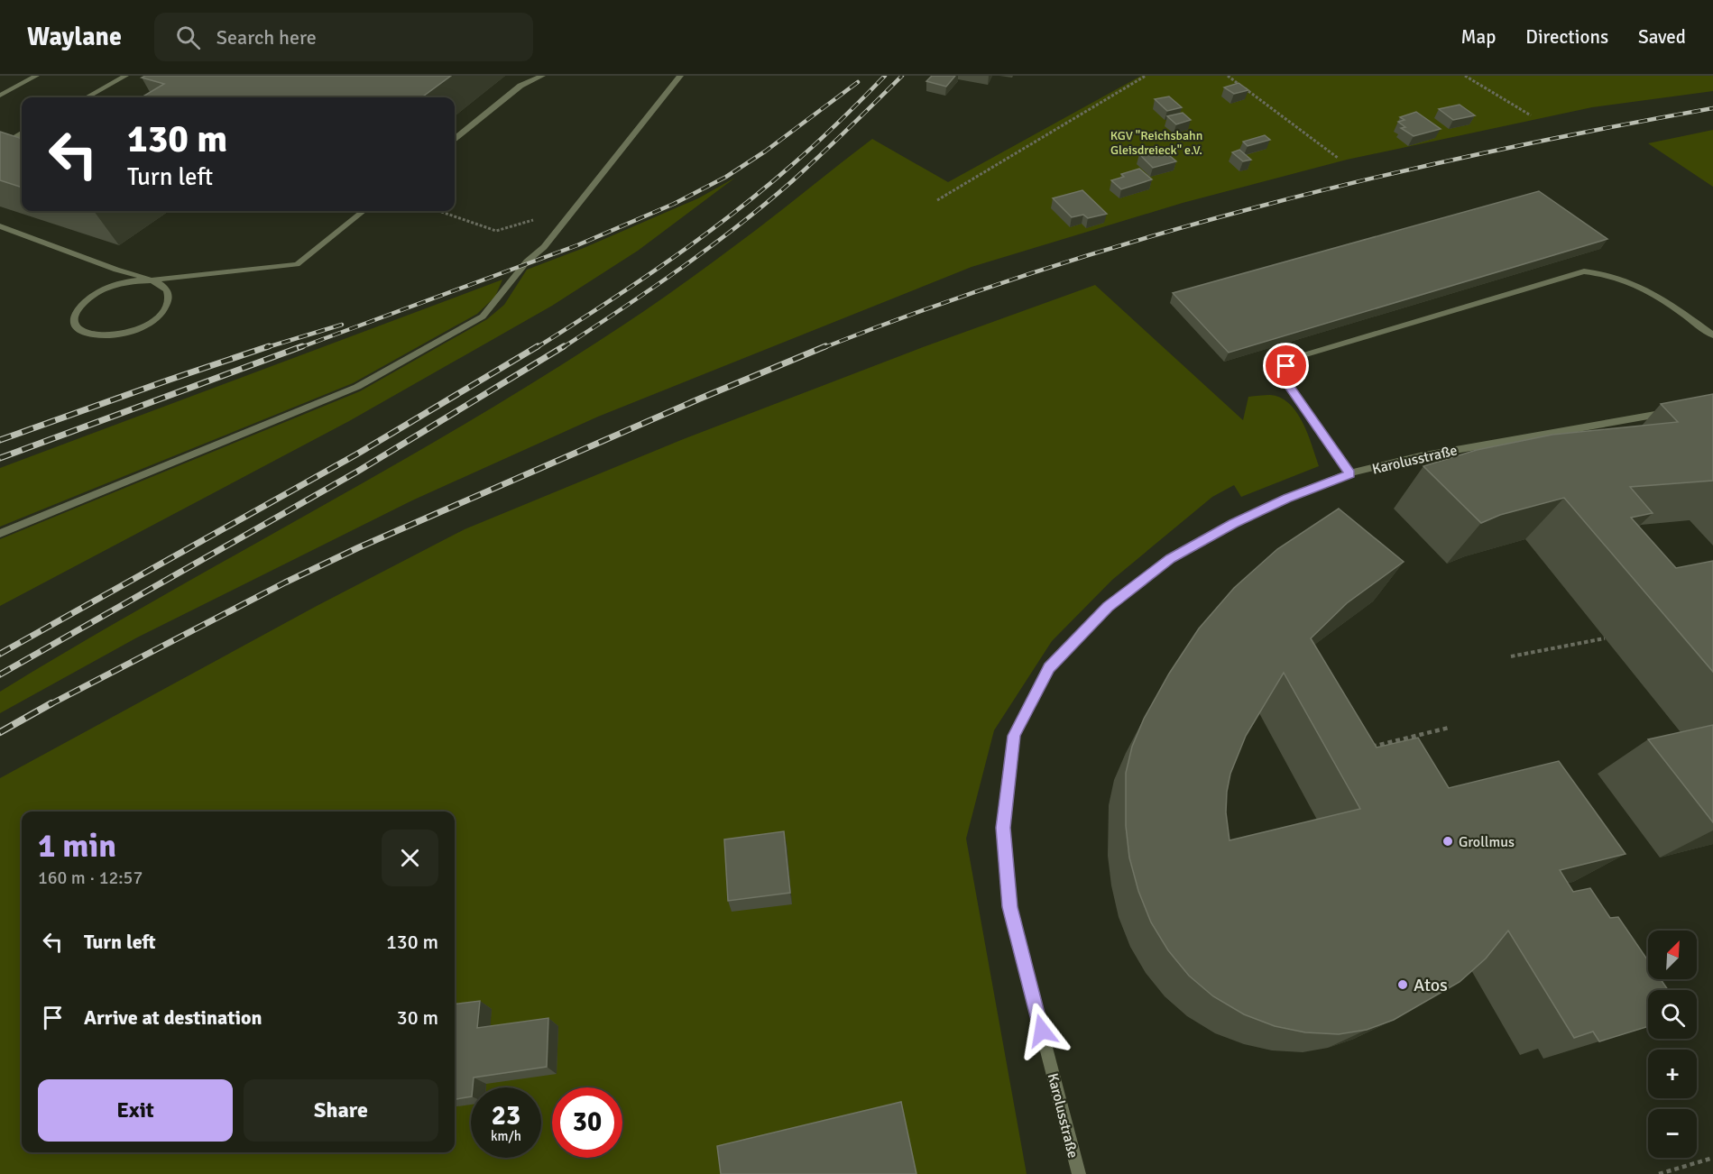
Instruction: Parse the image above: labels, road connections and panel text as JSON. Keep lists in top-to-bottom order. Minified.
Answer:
{"streets":{"street":["Karolusstraße"]},"parks":["KGV \"Reichsbahn Gleisdreieck\" e.V."],"places":["Grollmus","Atos"],"north":"top right","page":{"header":"Waylane","search":"Search here","nav":["Map","Directions","Saved"],"turn":["130 m","Turn left"],"heading":["1 min","160 m · 12:57"],"list":[{"name":"Turn left","value":"130 m"},{"name":"Arrive at destination","value":"30 m"}],"map_buttons":["+","−"],"buttons":["Exit","Share"],"speed":"23 km/h","limit":"30"}}
